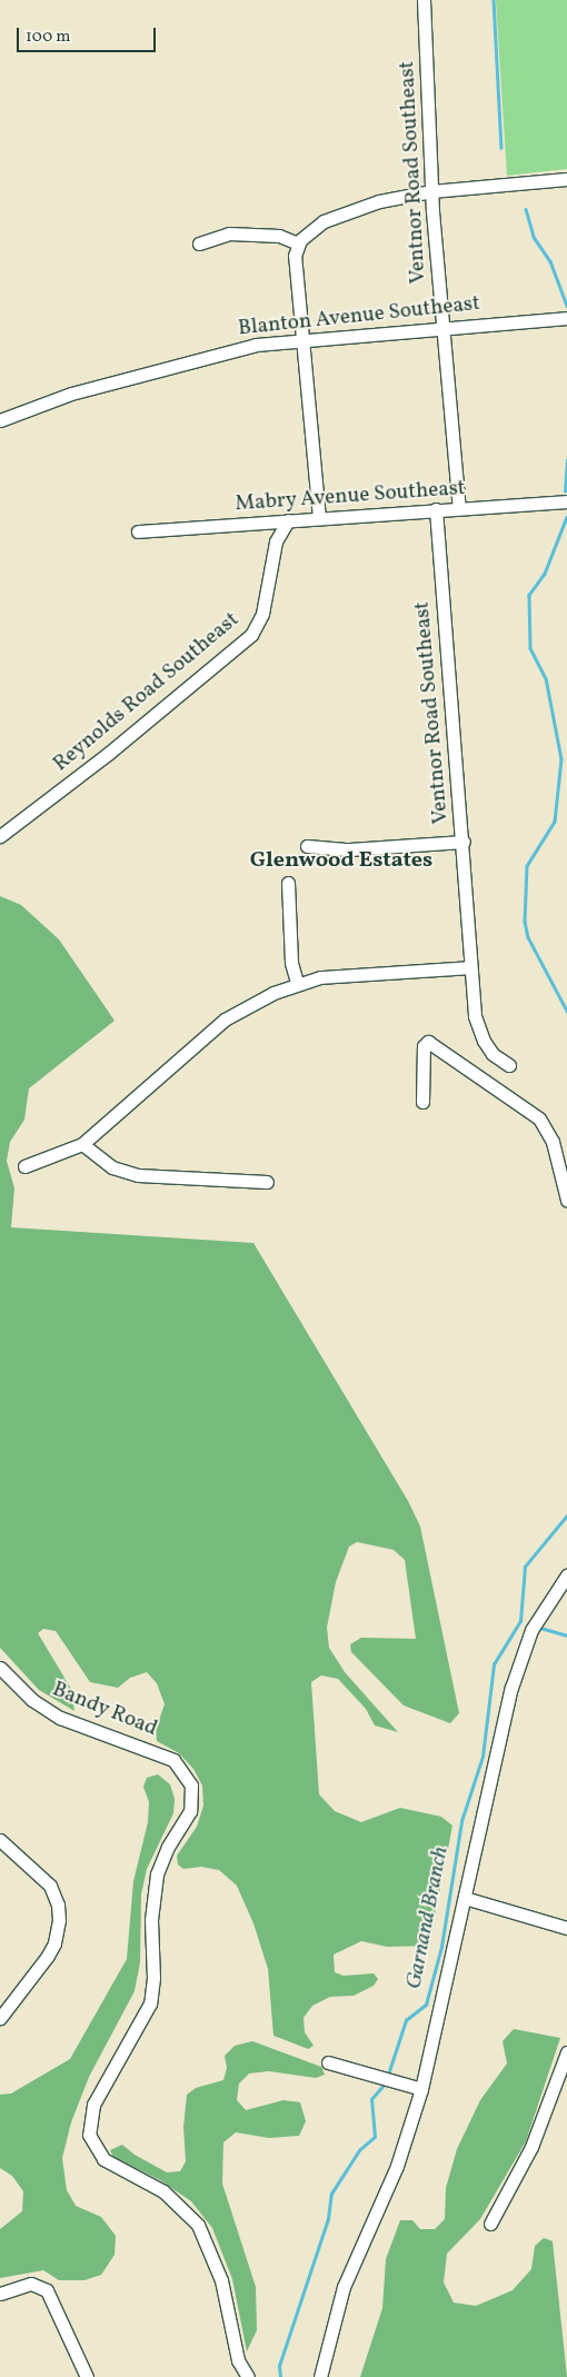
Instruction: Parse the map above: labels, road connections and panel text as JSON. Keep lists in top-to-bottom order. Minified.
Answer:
{"streets":{"street":["Ventnor Road Southeast","Blanton Avenue Southeast","Mabry Avenue Southeast","Reynolds Road Southeast","Bandy Road"]},"crossings":[["Ventnor Road Southeast","Blanton Avenue Southeast"],["Ventnor Road Southeast","Mabry Avenue Southeast"],["Mabry Avenue Southeast","Reynolds Road Southeast"]],"districts":["Glenwood Estates"],"water":["Garnand Branch"],"scale_bar":"100 m"}
